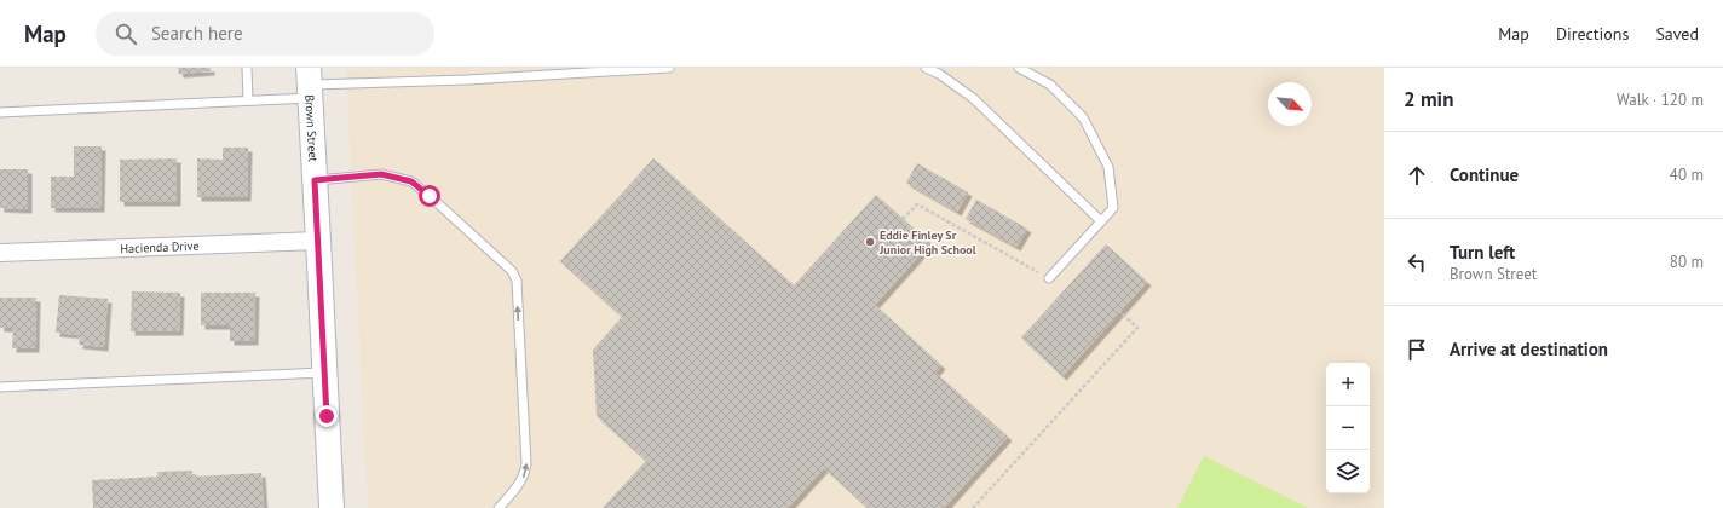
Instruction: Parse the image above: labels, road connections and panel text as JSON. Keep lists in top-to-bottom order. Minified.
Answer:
{"streets":{"main road":["Brown Street"],"street":["Hacienda Drive"]},"crossings":[["Brown Street","Hacienda Drive"]],"places":["Eddie Finley Sr Junior High School"],"north":"bottom right","page":{"header":"Map","search":"Search here","nav":["Map","Directions","Saved"],"heading":["2 min","Walk · 120 m"],"list":[["Continue","40 m"],["Turn left","Brown Street","80 m"],"Arrive at destination"],"map_buttons":["+","−"]}}
